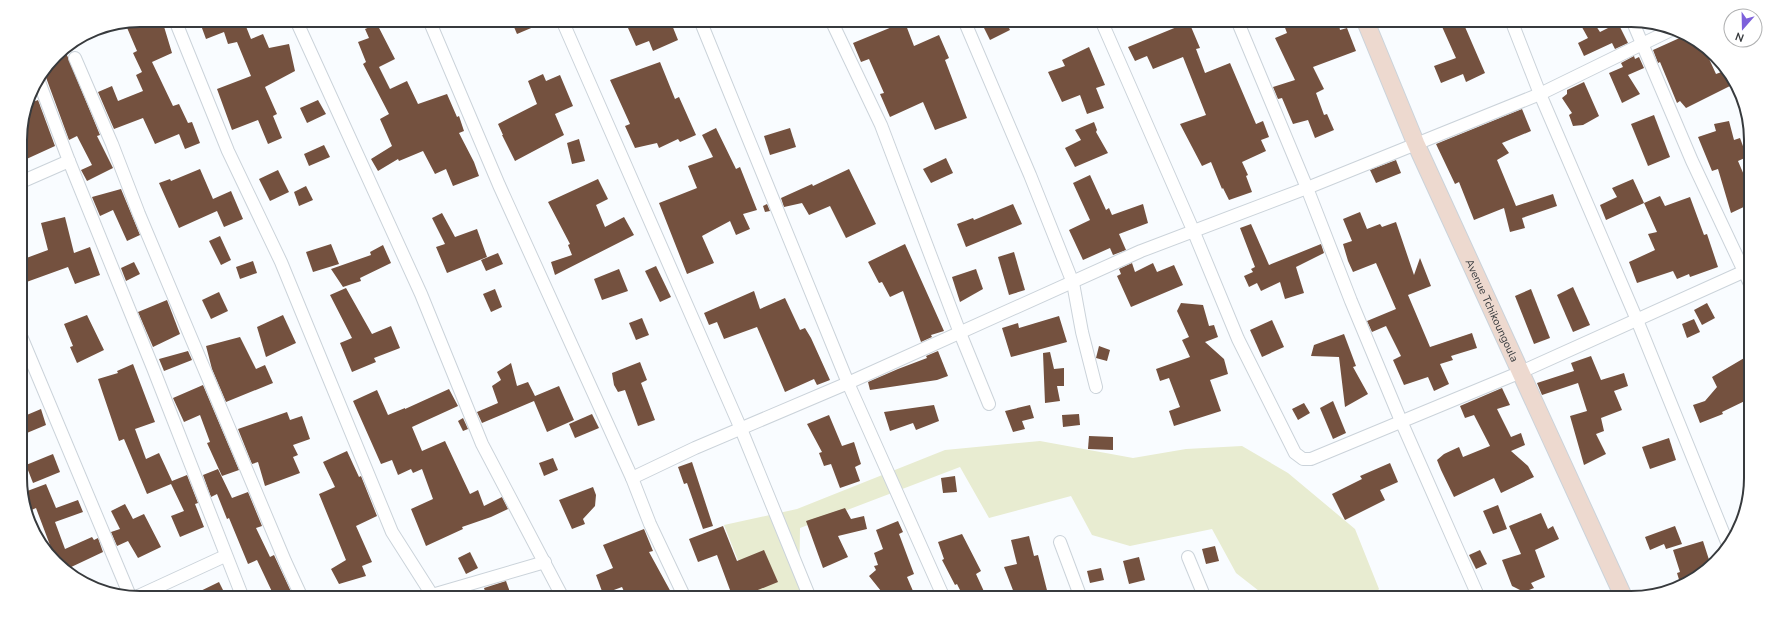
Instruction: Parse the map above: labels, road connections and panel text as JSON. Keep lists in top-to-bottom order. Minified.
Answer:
{"streets":{"street":["Avenue Tchikoungoula"]},"north":"bottom"}
